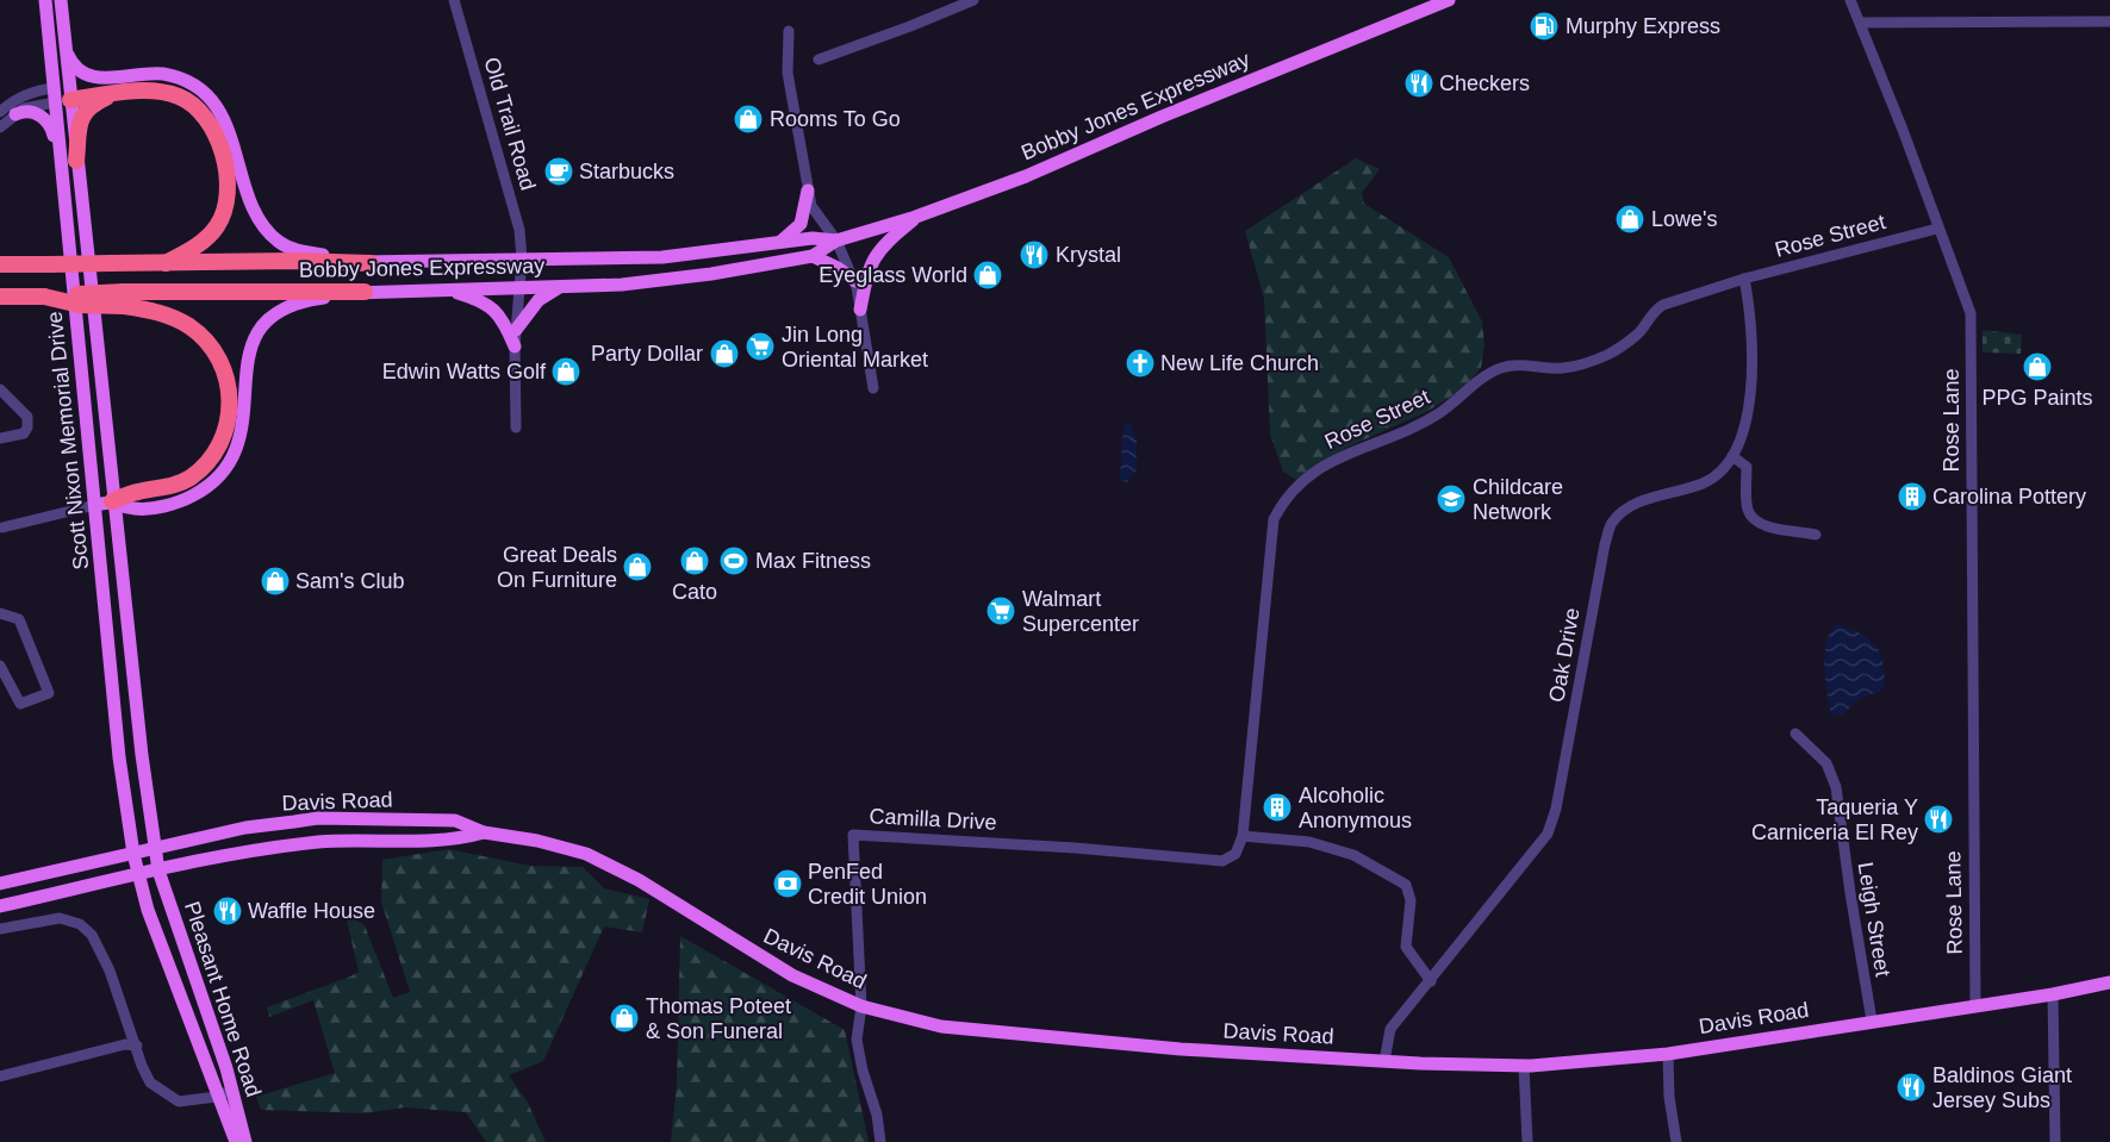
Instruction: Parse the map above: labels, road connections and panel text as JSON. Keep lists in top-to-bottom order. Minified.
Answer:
{"streets":{"highway":["Bobby Jones Expressway"],"main road":["Scott Nixon Memorial Drive","Davis Road","Pleasant Home Road"],"street":["Old Trail Road","Rose Street","Rose Lane","Oak Drive","Camilla Drive","Leigh Street"]},"crossings":[["Bobby Jones Expressway","Old Trail Road"],["Rose Street","Rose Lane"],["Rose Street","Oak Drive"],["Rose Street","Camilla Drive"],["Rose Lane","Davis Road"],["Scott Nixon Memorial Drive","Davis Road"],["Scott Nixon Memorial Drive","Pleasant Home Road"],["Oak Drive","Davis Road"],["Davis Road","Camilla Drive"],["Davis Road","Leigh Street"],["Davis Road","Pleasant Home Road"]],"places":{"fuel station":["Murphy Express"],"restaurant":["Checkers","Krystal","Taqueria Y Carniceria El Rey","Waffle House","Baldinos Giant Jersey Subs"],"shop":["Rooms To Go","Lowe's","Eyeglass World","Party Dollar","PPG Paints","Edwin Watts Golf","Cato","Great Deals On Furniture","Sam's Club","Thomas Poteet & Son Funeral"],"cafe":["Starbucks"],"supermarket":["Jin Long Oriental Market","Walmart Supercenter"],"church":["New Life Church"],"building":["Carolina Pottery","Alcoholic Anonymous"],"school or university":["Childcare Network"],"sports":["Max Fitness"],"bank":["PenFed Credit Union"]}}
